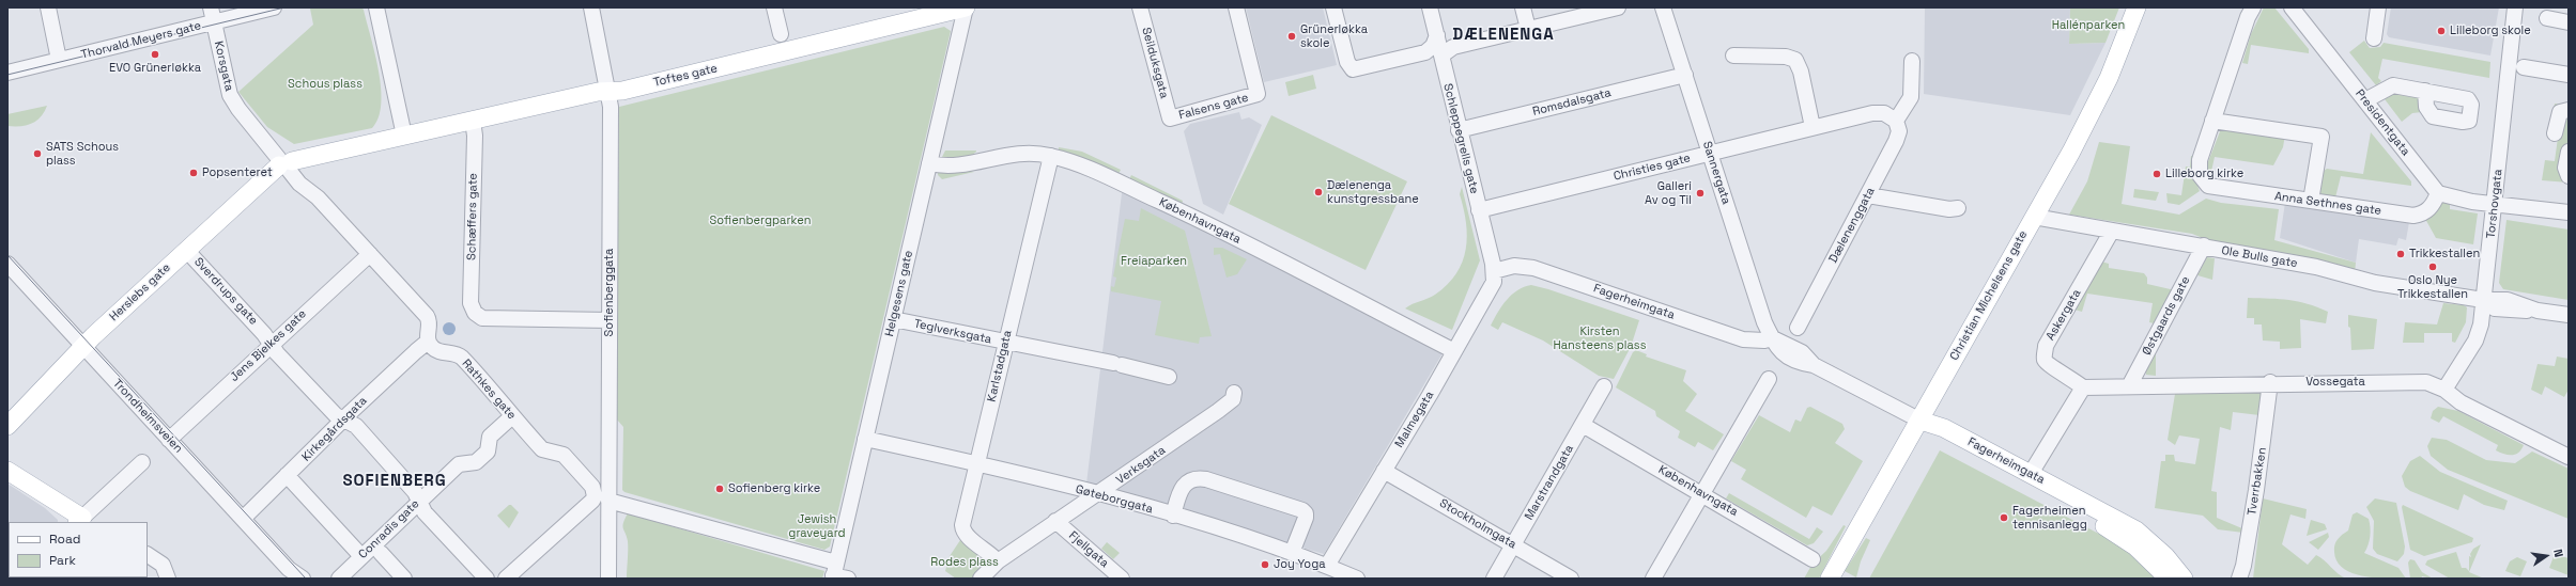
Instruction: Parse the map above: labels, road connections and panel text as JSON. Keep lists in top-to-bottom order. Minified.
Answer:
{"streets":{"main road":["Toftes gate","Herslebs gate","Christian Michelsens gate","Fagerheimgata"],"street":["Thorvald Meyers gate","Seilduksgata","Korsgata","Romsdalsgata","Falsens gate","Presidentgata","Schleppegrells gate","Christies gate","Sannergata","Anna Sethnes gate","Torshovgata","Schæffers gate","Københavngata","Dælenenggata","Ole Bulls gate","Sverdrups gate","Sofienberggata","Helgesens gate","Askergata","Østgaards gate","Teglverksgata","Jens Bjelkes gate","Karlstadgata","Vossegata","Rathkes gate","Trondheimsveien","Malmøgata","Kirkegårdsgata","Verksgata","Tverrbakken","Marstrandgata","Gøteborggata","Stockholmgata","Conradis gate","Fjellgata"]},"crossings":[["Thorvald Meyers gate","Korsgata"],["Seilduksgata","Falsens gate"],["Korsgata","Herslebs gate"],["Toftes gate","Schæffers gate"],["Toftes gate","Sofienberggata"],["Toftes gate","Helgesens gate"],["Romsdalsgata","Schleppegrells gate"],["Romsdalsgata","Sannergata"],["Presidentgata","Anna Sethnes gate"],["Schleppegrells gate","Christies gate"],["Schleppegrells gate","Fagerheimgata"],["Schleppegrells gate","Malmøgata"],["Christies gate","Sannergata"],["Christies gate","Dælenenggata"],["Sannergata","Fagerheimgata"],["Torshovgata","Ole Bulls gate"],["Torshovgata","Vossegata"],["Schæffers gate","Sofienberggata"],["Københavngata","Helgesens gate"],["Københavngata","Karlstadgata"],["Københavngata","Malmøgata"],["Københavngata","Marstrandgata"],["Ole Bulls gate","Christian Michelsens gate"],["Ole Bulls gate","Askergata"],["Ole Bulls gate","Østgaards gate"],["Sverdrups gate","Herslebs gate"],["Sverdrups gate","Jens Bjelkes gate"],["Sverdrups gate","Kirkegårdsgata"],["Sverdrups gate","Conradis gate"],["Herslebs gate","Trondheimsveien"],["Sofienberggata","Rathkes gate"],["Helgesens gate","Teglverksgata"],["Helgesens gate","Gøteborggata"],["Christian Michelsens gate","Fagerheimgata"],["Fagerheimgata","Malmøgata"],["Askergata","Vossegata"],["Østgaards gate","Vossegata"],["Teglverksgata","Karlstadgata"],["Jens Bjelkes gate","Trondheimsveien"],["Karlstadgata","Verksgata"],["Karlstadgata","Gøteborggata"],["Vossegata","Tverrbakken"],["Rathkes gate","Kirkegårdsgata"],["Rathkes gate","Conradis gate"],["Trondheimsveien","Kirkegårdsgata"],["Malmøgata","Gøteborggata"],["Malmøgata","Stockholmgata"],["Verksgata","Gøteborggata"],["Verksgata","Fjellgata"],["Marstrandgata","Stockholmgata"]],"districts":["DÆLENENGA","SOFIENBERG"],"parks":["Hallénparken","Schous plass","Sofienbergparken","Freiaparken","Kirsten Hansteens plass","Jewish graveyard","Rodes plass"],"places":["Lilleborg skole","Grünerløkka skole","EVO Grünerløkka","SATS Schous plass","Popsenteret","Lilleborg kirke","Dælenenga kunstgressbane","Galleri Av og Til","Trikkestallen","Oslo Nye Trikkestallen","Sofienberg kirke","Fagerheimen tennisanlegg","Joy Yoga"],"legend":["Road","Park"],"north":"right"}
